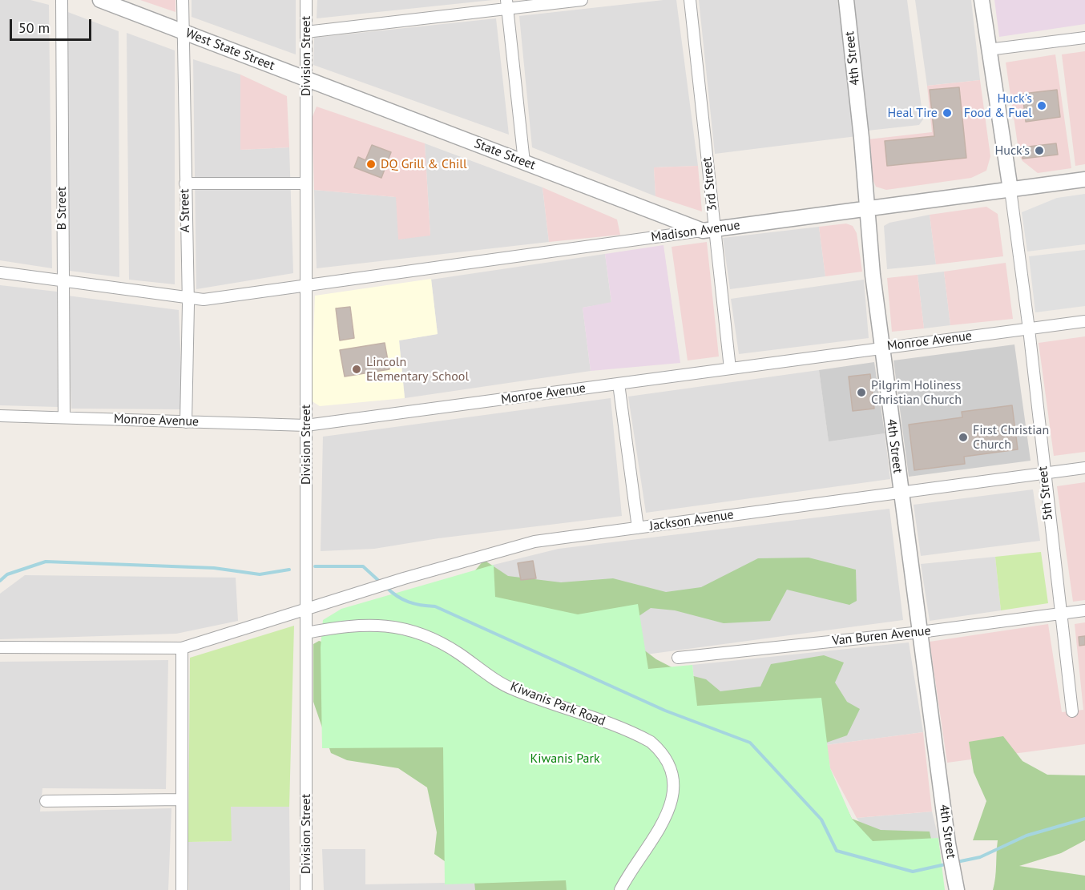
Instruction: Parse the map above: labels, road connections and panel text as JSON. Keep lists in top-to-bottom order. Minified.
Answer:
{"streets":{"street":["West State Street","Division Street","4th Street","State Street","3rd Street","B Street","A Street","Madison Avenue","Monroe Avenue","5th Street","Jackson Avenue","Van Buren Avenue","Kiwanis Park Road"]},"crossings":[["West State Street","Division Street"],["West State Street","State Street"],["West State Street","A Street"],["Division Street","State Street"],["Division Street","Madison Avenue"],["Division Street","Monroe Avenue"],["Division Street","Jackson Avenue"],["Division Street","Kiwanis Park Road"],["4th Street","Madison Avenue"],["4th Street","Monroe Avenue"],["4th Street","Jackson Avenue"],["4th Street","Van Buren Avenue"],["State Street","3rd Street"],["State Street","Madison Avenue"],["3rd Street","Madison Avenue"],["3rd Street","Monroe Avenue"],["B Street","Madison Avenue"],["B Street","Monroe Avenue"],["A Street","Madison Avenue"],["A Street","Monroe Avenue"],["Madison Avenue","5th Street"],["Monroe Avenue","5th Street"],["5th Street","Jackson Avenue"],["5th Street","Van Buren Avenue"]],"parks":["Kiwanis Park"],"places":["Huck's Food & Fuel","Heal Tire","Huck's","DQ Grill & Chill","Lincoln Elementary School","Pilgrim Holiness Christian Church","First Christian Church"],"scale_bar":"50 m"}
